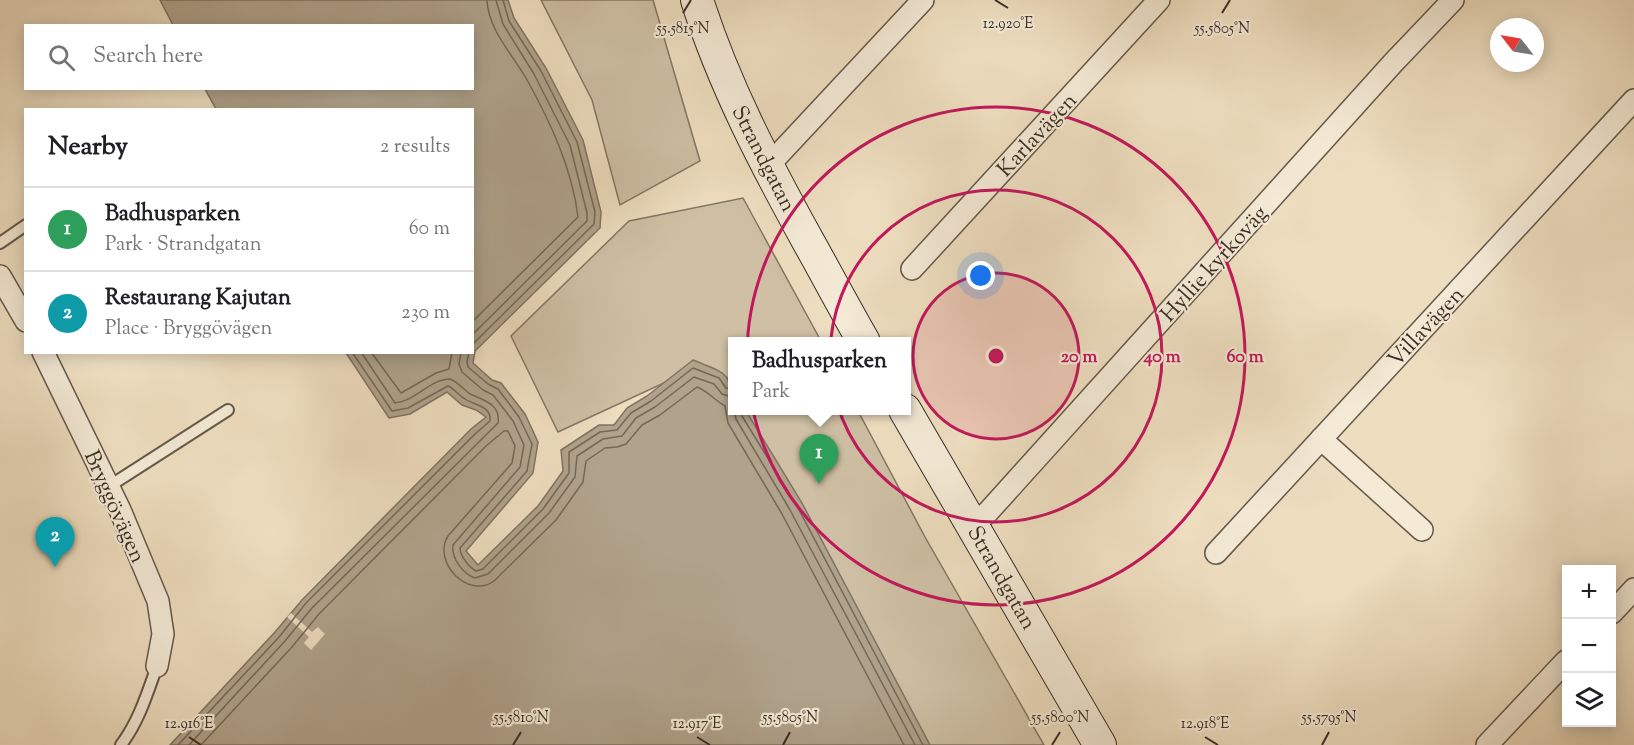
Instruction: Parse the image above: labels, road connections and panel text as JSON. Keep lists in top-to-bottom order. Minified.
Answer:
{"streets":{"street":["Karlavägen","Strandgatan","Hyllie kyrkoväg","Villavägen","Bryggövägen"]},"crossings":[["Strandgatan","Hyllie kyrkoväg"]],"north":"top left","page":{"search":"Search here","heading":["Nearby","2 results"],"list":[{"mark":"1","name":"Badhusparken","note":"Park · Strandgatan","value":"60 m"},{"mark":"2","name":"Restaurang Kajutan","note":"Place · Bryggövägen","value":"230 m"}],"popup":["Badhusparken","Park"],"pins":["1","2"],"map_buttons":["+","−"]},"coordinates":["12.920°E","55.5815°N","55.5805°N","55.5810°N","55.5800°N","55.5795°N","12.916°E","12.917°E","12.918°E"],"rings":["20 m","40 m","60 m"]}
